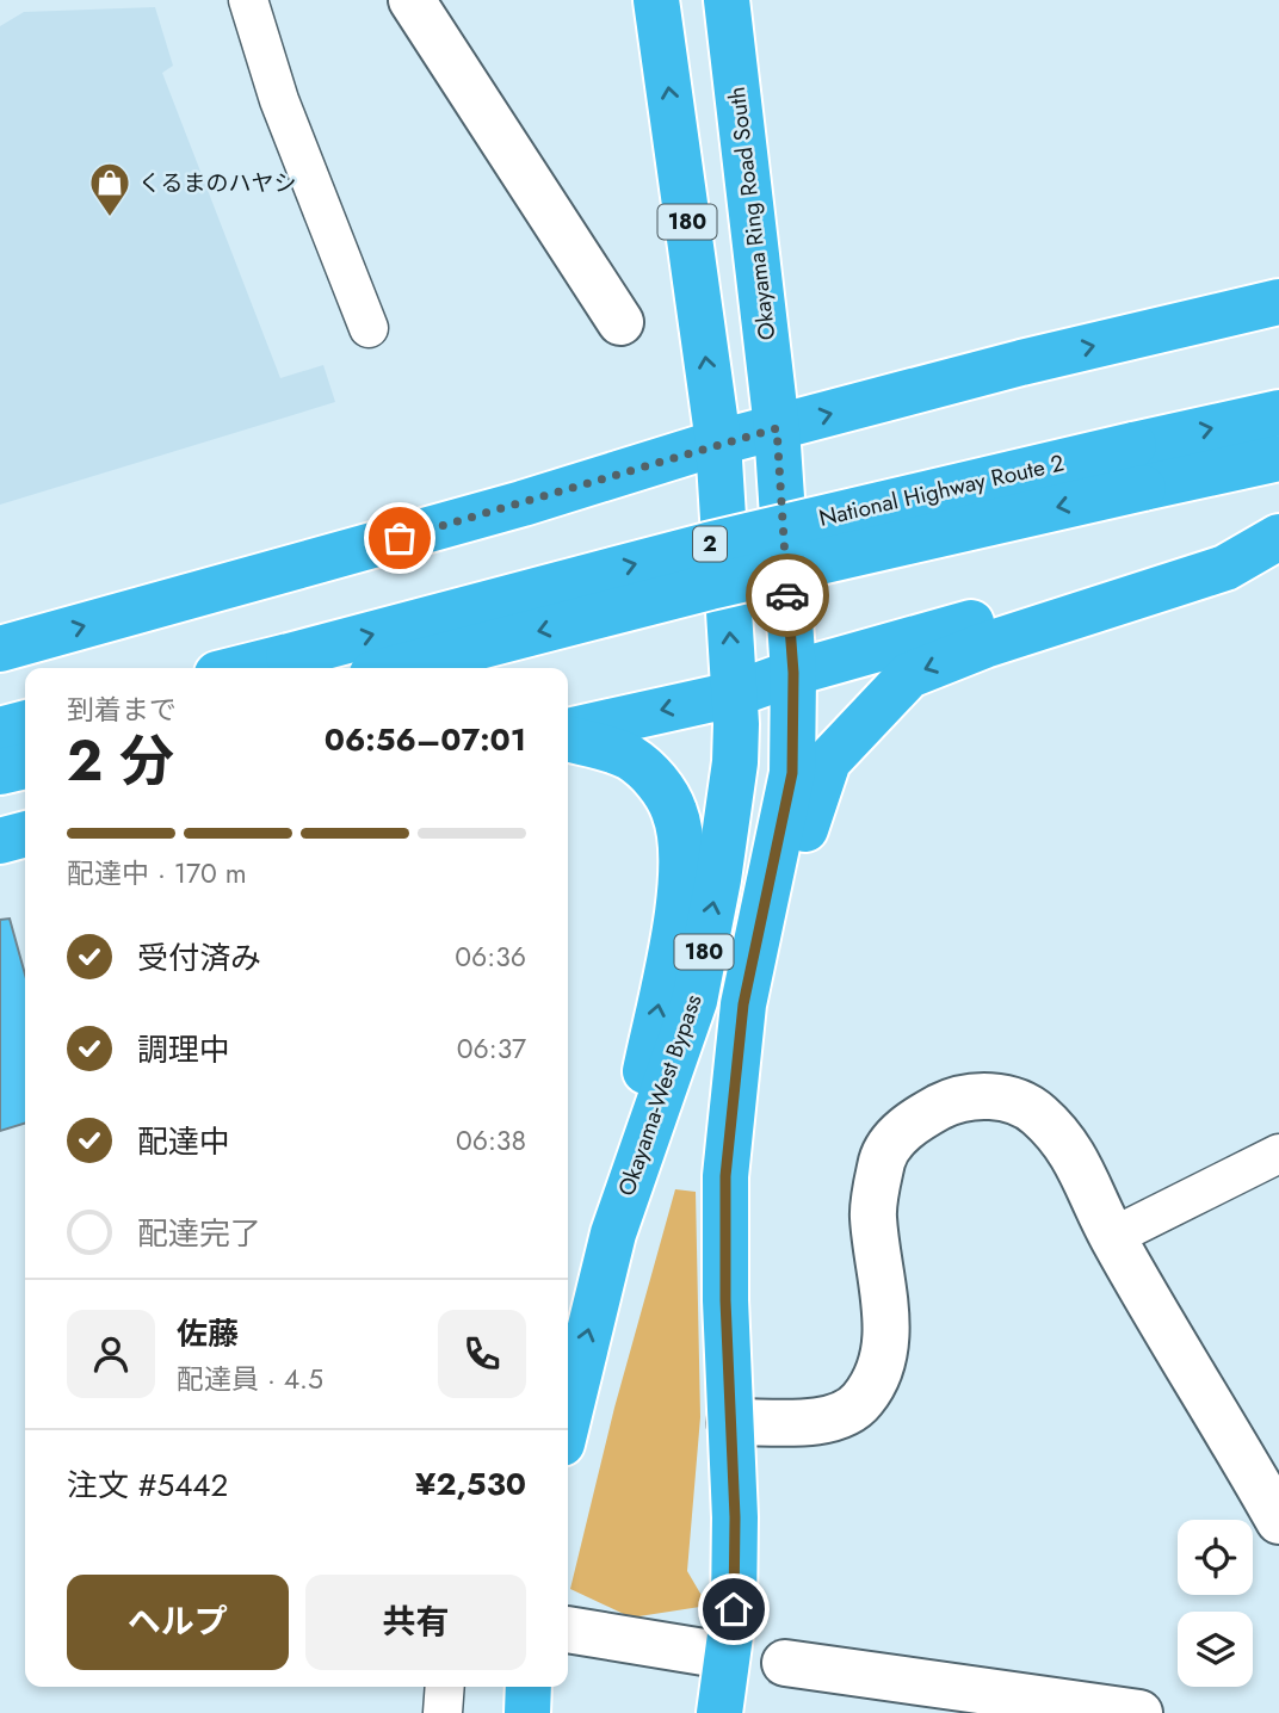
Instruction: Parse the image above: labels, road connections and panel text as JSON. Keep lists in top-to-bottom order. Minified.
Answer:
{"streets":{"highway":["Okayama Ring Road South","180","National Highway Route 2","2","Okayama-West Bypass"]},"crossings":[["Okayama Ring Road South","180"],["180","Okayama-West Bypass"]],"places":{"shop":["くるまのハヤシ"]},"page":{"heading":["2 分","到着まで","06:56–07:01"],"panel":["佐藤","配達員 · 4.5","注文 #5442","¥2,530"],"bar":"配達中 · 170 m","list":[["受付済み","06:36"],["調理中","06:37"],["配達中","06:38"],"配達完了"],"buttons":["ヘルプ","共有"]}}
